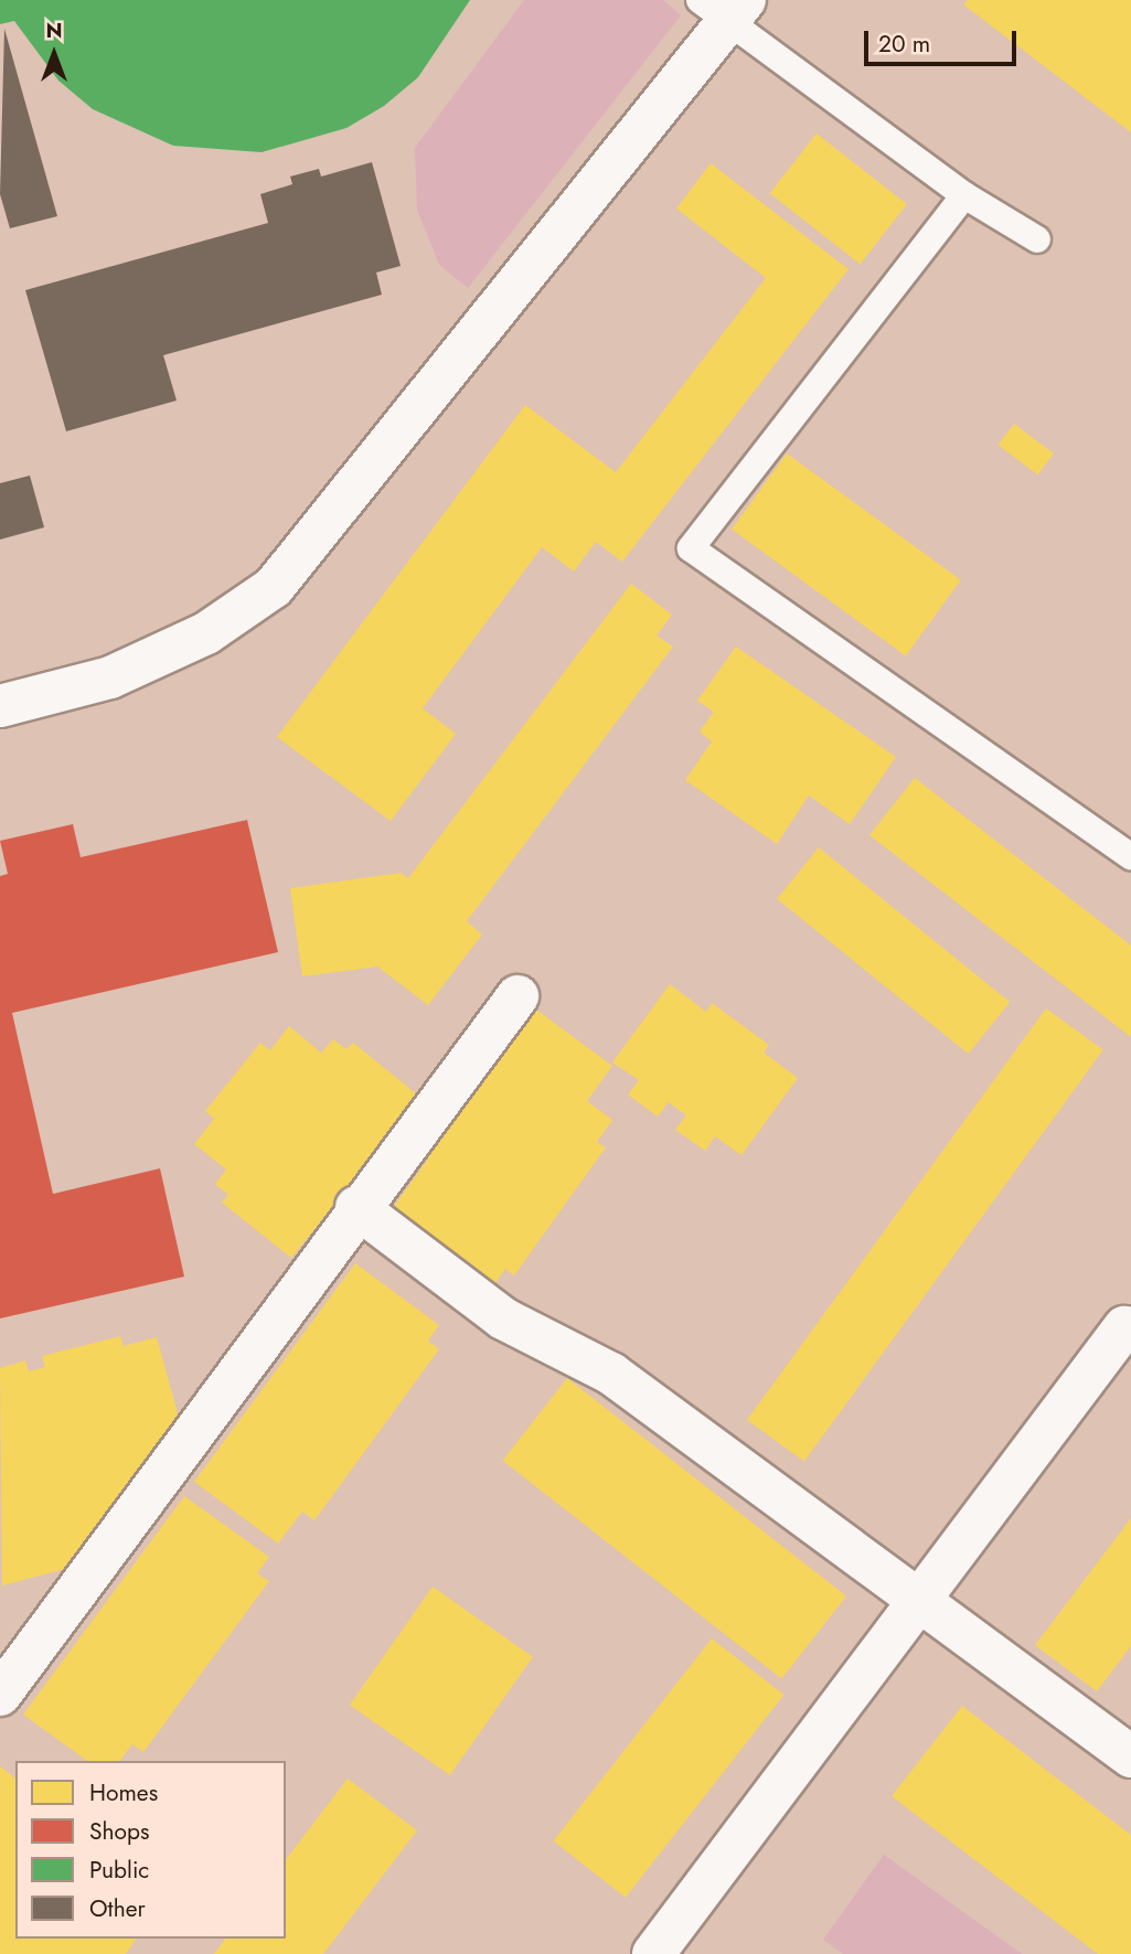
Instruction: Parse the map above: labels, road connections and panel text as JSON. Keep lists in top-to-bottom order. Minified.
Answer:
{"legend":["Homes","Shops","Public","Other"],"scale_bar":"20 m","north":"top"}
